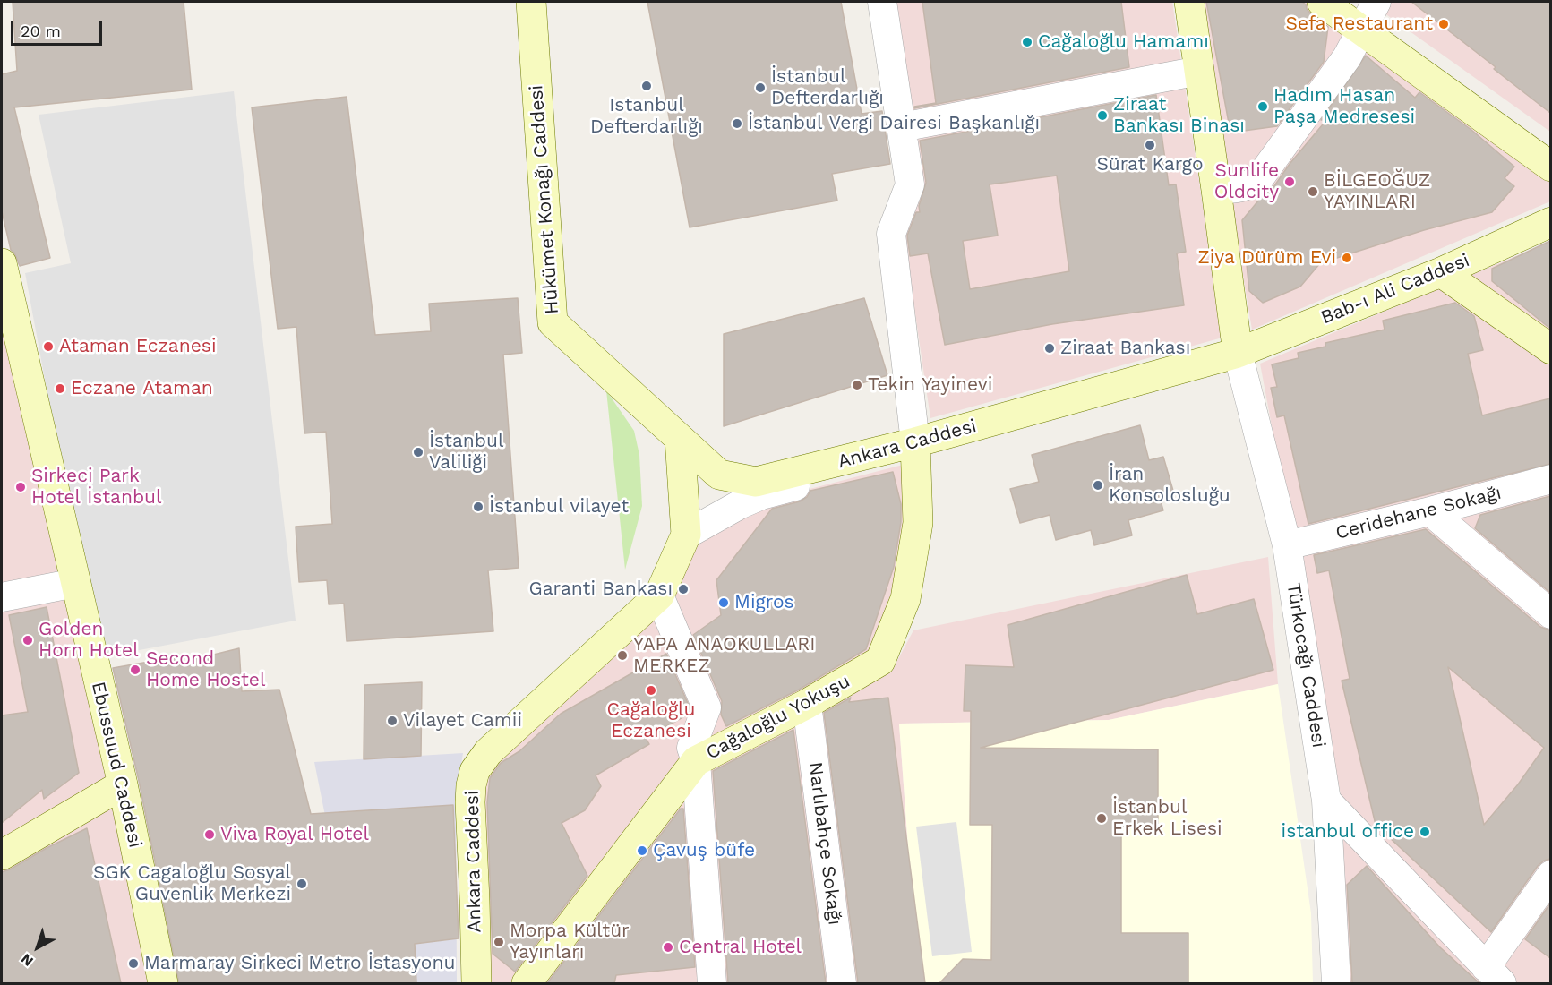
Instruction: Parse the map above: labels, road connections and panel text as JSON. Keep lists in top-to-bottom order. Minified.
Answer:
{"streets":{"main road":["Hükümet Konağı Caddesi","Bab-ı Ali Caddesi","Ankara Caddesi","Cağaloğlu Yokuşu","Ebussuud Caddesi"],"street":["Ceridehane Sokağı","Türkocağı Caddesi","Narlıbahçe Sokağı"]},"crossings":[["Hükümet Konağı Caddesi","Ankara Caddesi"],["Bab-ı Ali Caddesi","Ankara Caddesi"],["Bab-ı Ali Caddesi","Türkocağı Caddesi"],["Ankara Caddesi","Türkocağı Caddesi"],["Ankara Caddesi","Cağaloğlu Yokuşu"],["Ceridehane Sokağı","Türkocağı Caddesi"],["Cağaloğlu Yokuşu","Narlıbahçe Sokağı"]],"places":["Sefa Restaurant","Cağaloğlu Hamamı","Istanbul Defterdarlığı","İstanbul Defterdarlığı","Hadım Hasan Paşa Medresesi","Ziraat Bankası Binası","İstanbul Vergi Dairesi Başkanlığı","Sürat Kargo","Sunlife Oldcity","BİLGEOĞUZ YAYINLARI","Ziya Dürüm Evi","Ataman Eczanesi","Ziraat Bankası","Tekin Yayinevi","Eczane Ataman","İstanbul Valiliği","İran Konsolosluğu","Sirkeci Park Hotel İstanbul","İstanbul vilayet","Garanti Bankası","Migros","Golden Horn Hotel","YAPA ANAOKULLARI MERKEZ","Second Home Hostel","Cağaloğlu Eczanesi","Vilayet Camii","İstanbul Erkek Lisesi","istanbul office","Viva Royal Hotel","Çavuş büfe","SGK Cagaloğlu Sosyal Guvenlik Merkezi","Morpa Kültür Yayınları","Central Hotel","Marmaray Sirkeci Metro İstasyonu"],"scale_bar":"20 m","north":"bottom left"}
